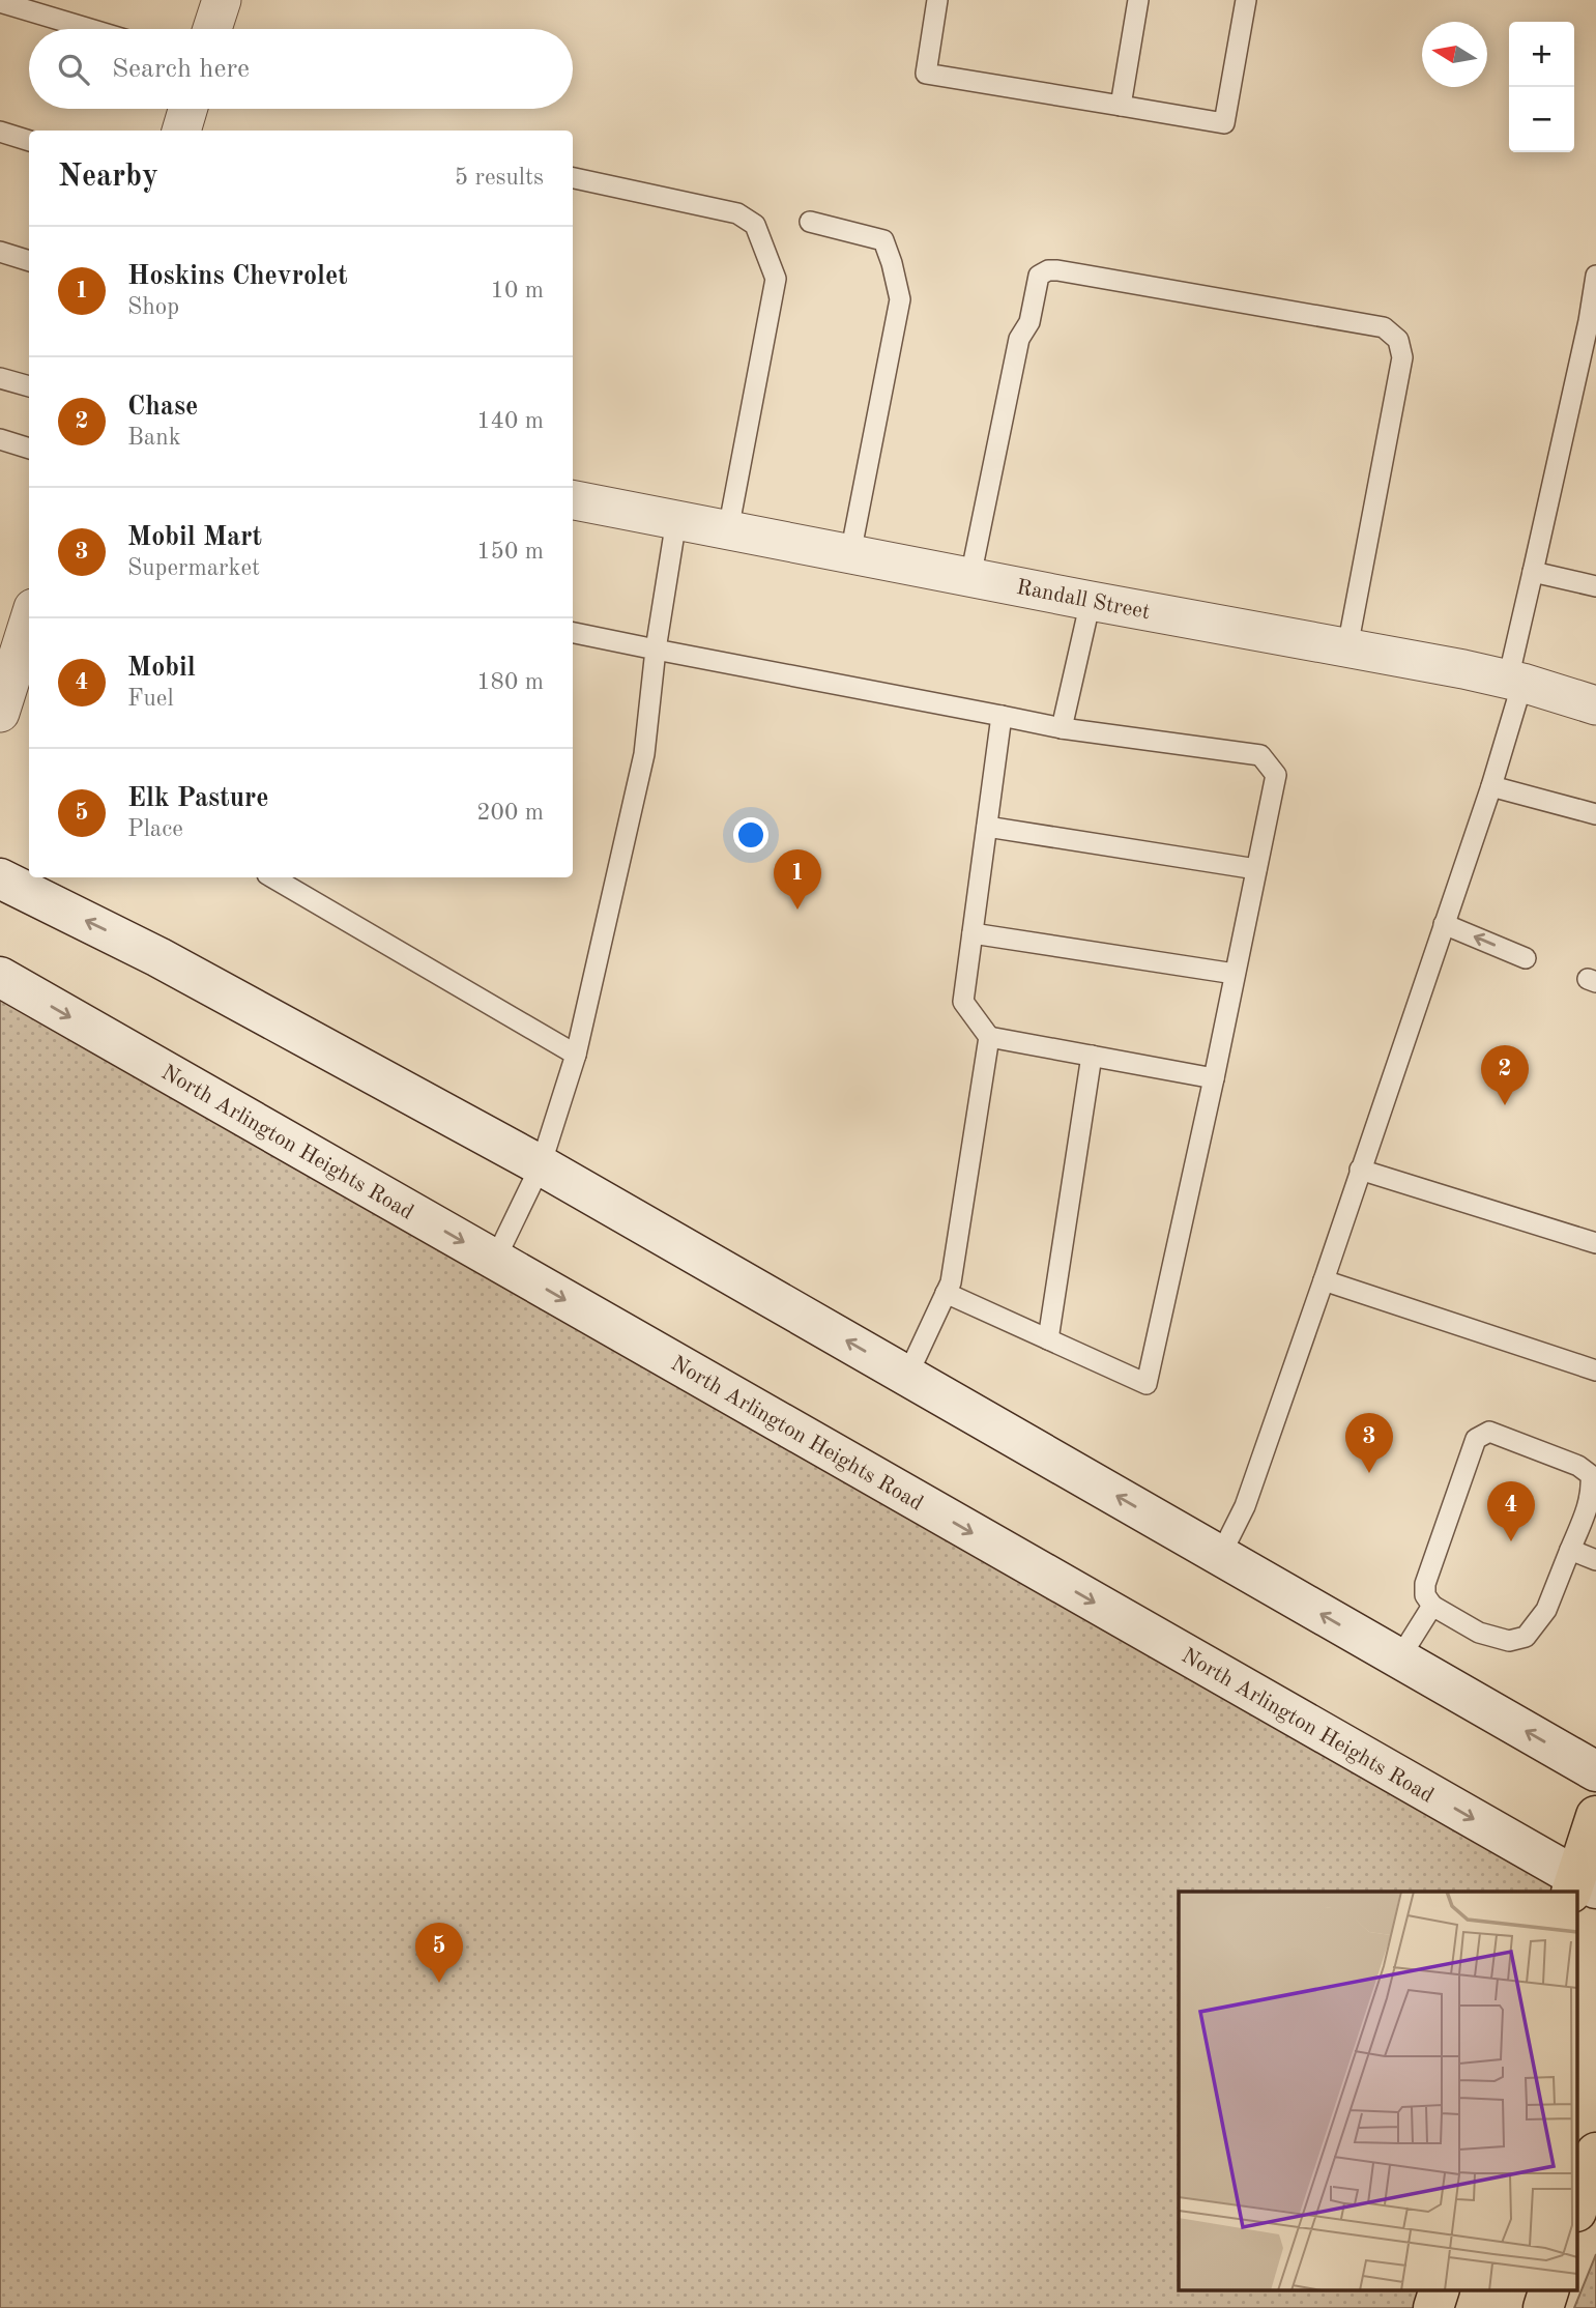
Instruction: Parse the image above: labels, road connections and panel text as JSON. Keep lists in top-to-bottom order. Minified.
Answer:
{"streets":{"main road":["North Arlington Heights Road"],"street":["Randall Street"]},"north":"left","page":{"map_buttons":["+","−"],"search":"Search here","heading":["Nearby","5 results"],"list":[{"mark":"1","name":"Hoskins Chevrolet","note":"Shop","value":"10 m"},{"mark":"2","name":"Chase","note":"Bank","value":"140 m"},{"mark":"3","name":"Mobil Mart","note":"Supermarket","value":"150 m"},{"mark":"4","name":"Mobil","note":"Fuel","value":"180 m"},{"mark":"5","name":"Elk Pasture","note":"Place","value":"200 m"}],"pins":["1","2","3","4","5"]}}
